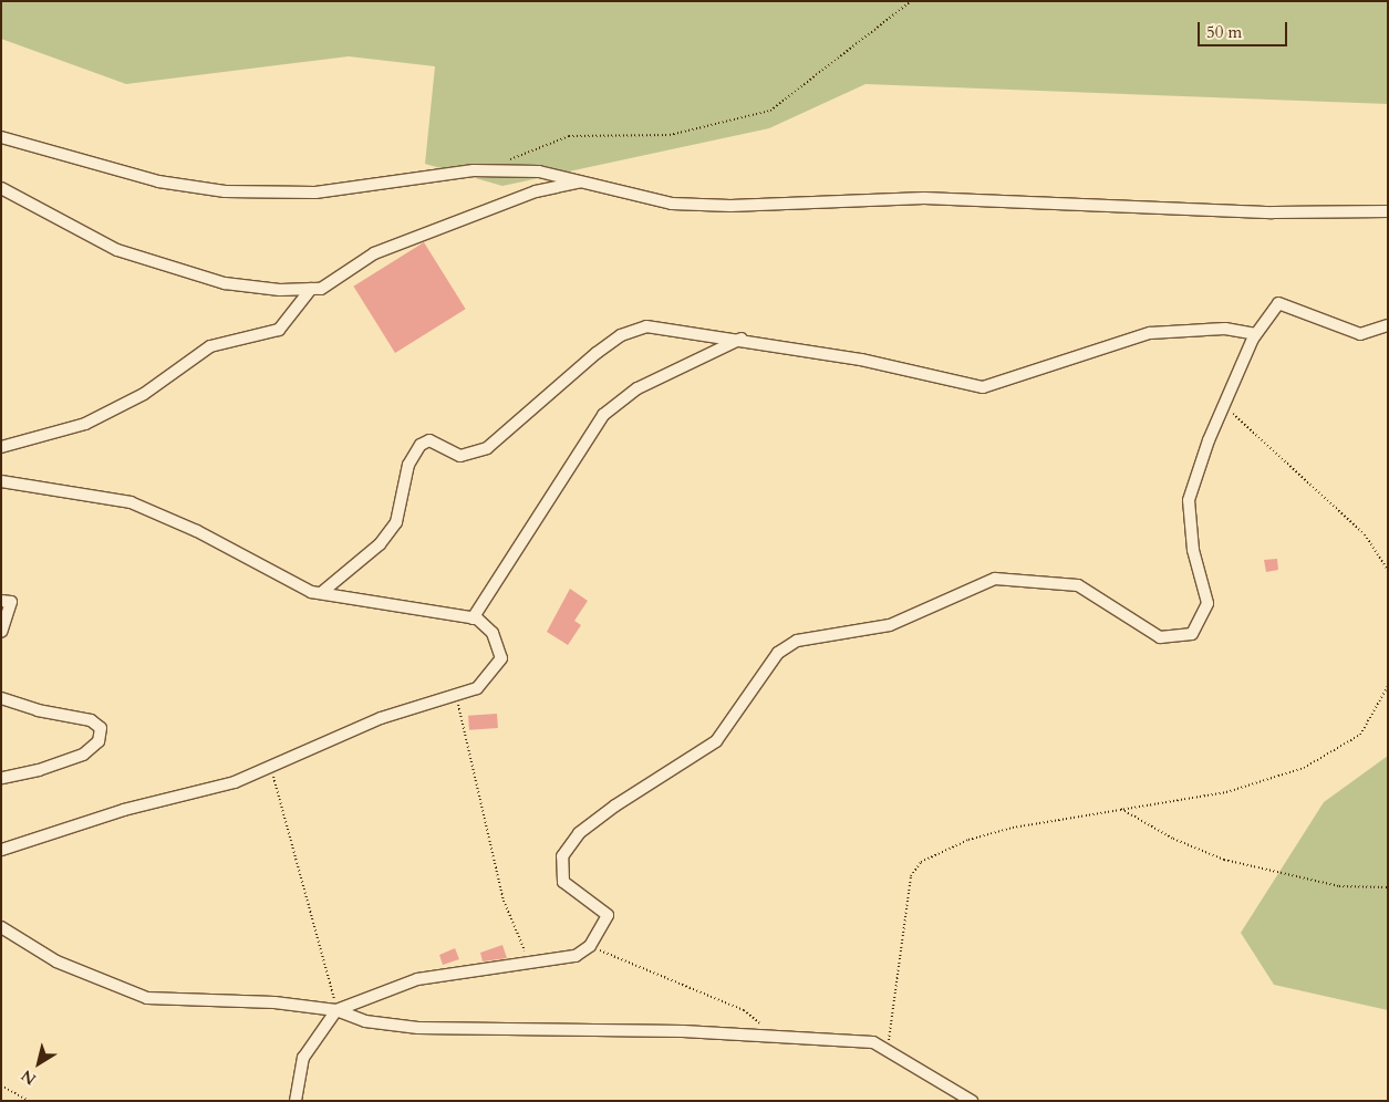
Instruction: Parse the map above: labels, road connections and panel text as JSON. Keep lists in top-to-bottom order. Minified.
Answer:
{"scale_bar":"50 m","north":"bottom left"}
